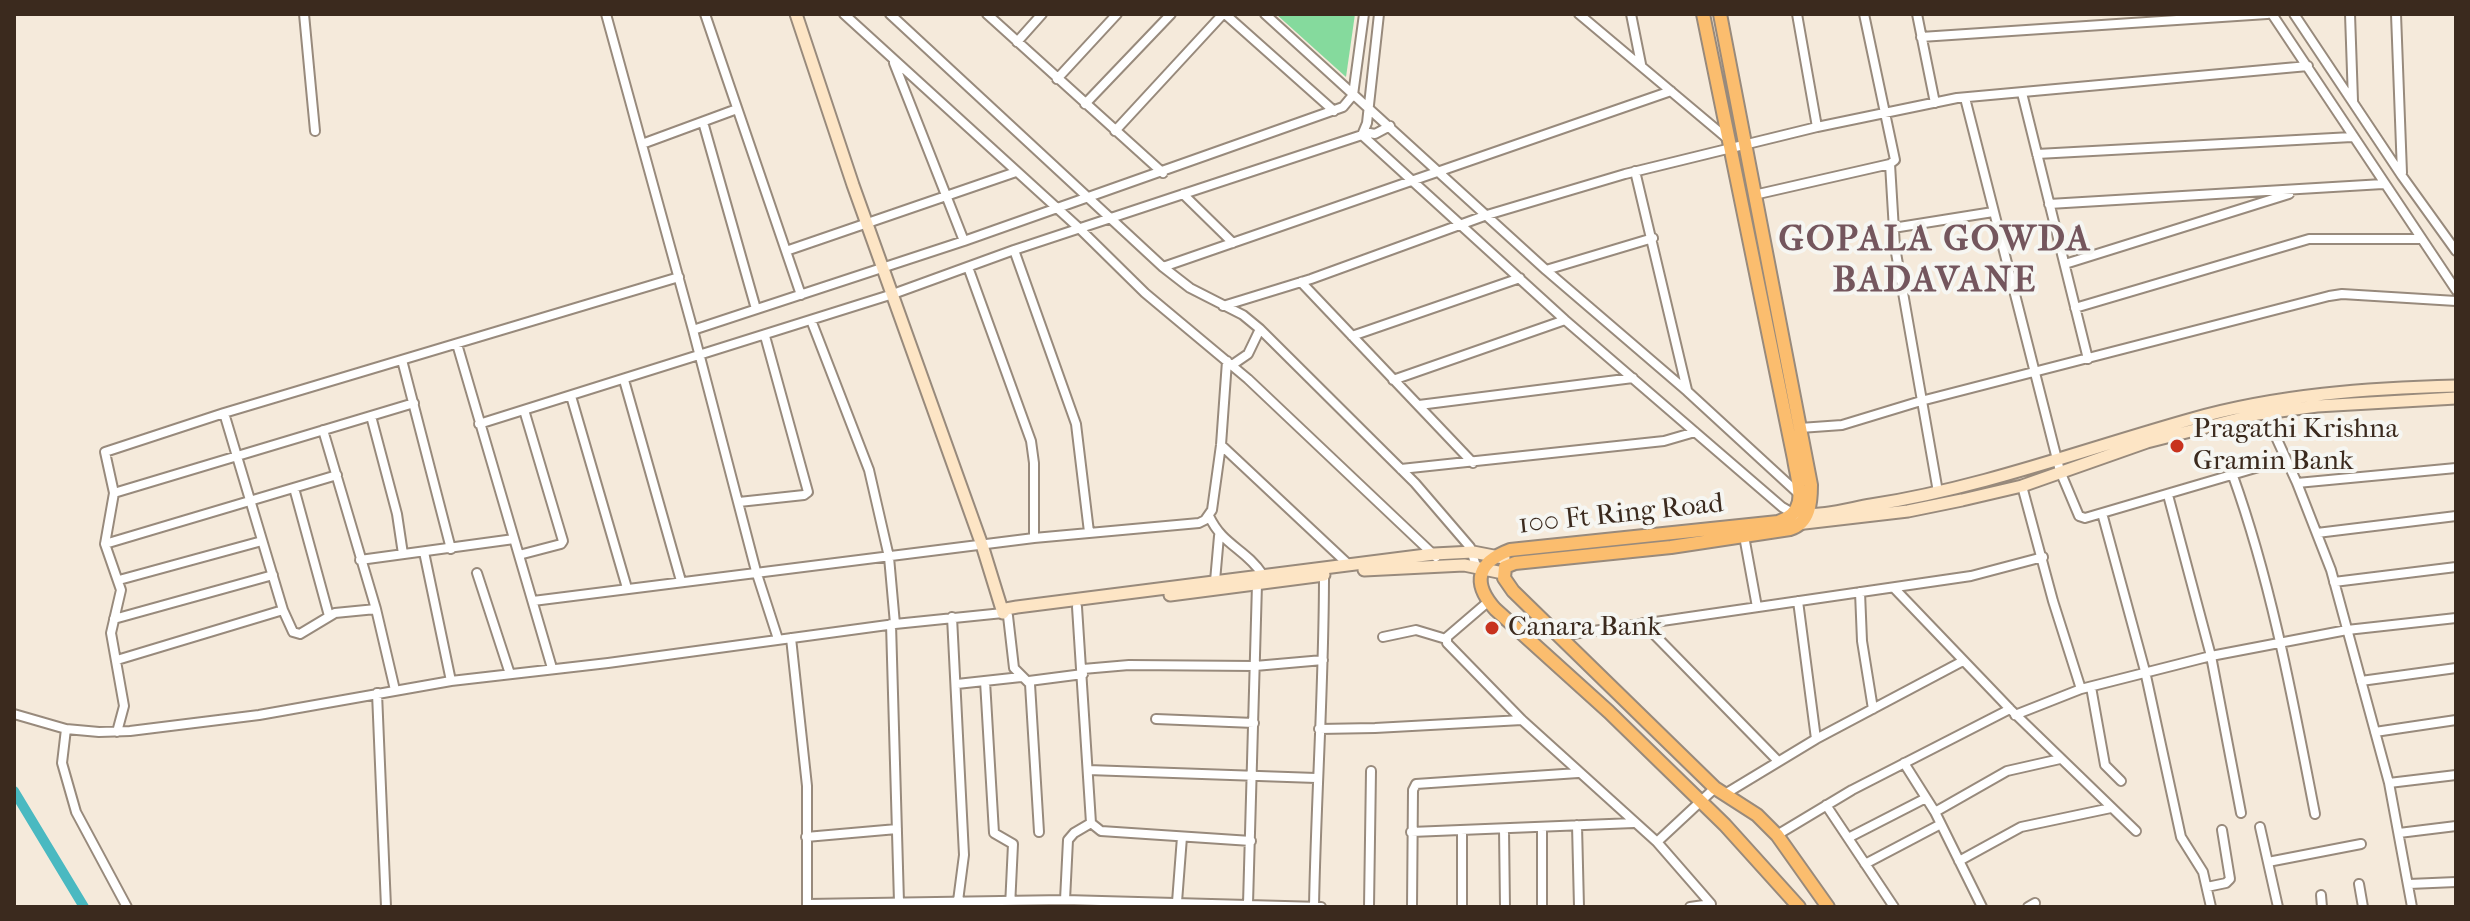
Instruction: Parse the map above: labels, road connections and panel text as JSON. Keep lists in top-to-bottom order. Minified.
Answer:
{"streets":{"main road":["100 Ft Ring Road"]},"districts":["GOPALA GOWDA BADAVANE"],"places":["Pragathi Krishna Gramin Bank","Canara Bank"]}
